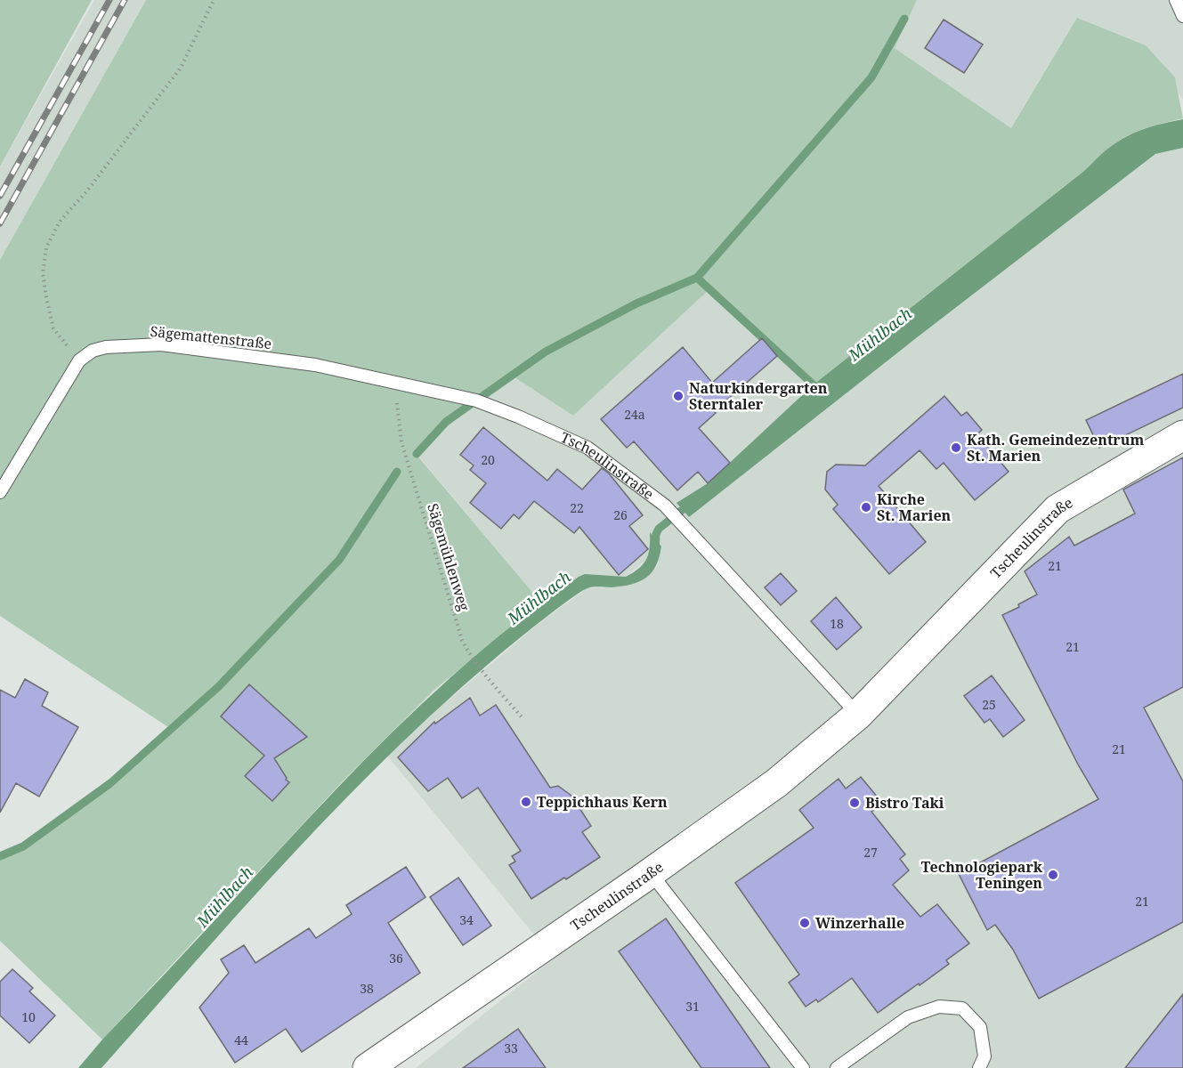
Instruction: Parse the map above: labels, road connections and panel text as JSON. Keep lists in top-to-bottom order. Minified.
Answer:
{"streets":{"street":["Tscheulinstraße"],"lane":["Sägemattenstraße"],"path":["Sägemühlenweg"]},"crossings":[["Sägemattenstraße","Tscheulinstraße"],["Sägemattenstraße","Sägemühlenweg"]],"water":["Mühlbach"],"places":["Naturkindergarten Sterntaler","Kath. Gemeindezentrum St. Marien","Kirche St. Marien","Teppichhaus Kern","Bistro Taki","Technologiepark Teningen","Winzerhalle"],"house_numbers":["24a","20","22","26","21","18","21","25","21","27","21","34","36","38","31","10","44","33"]}
